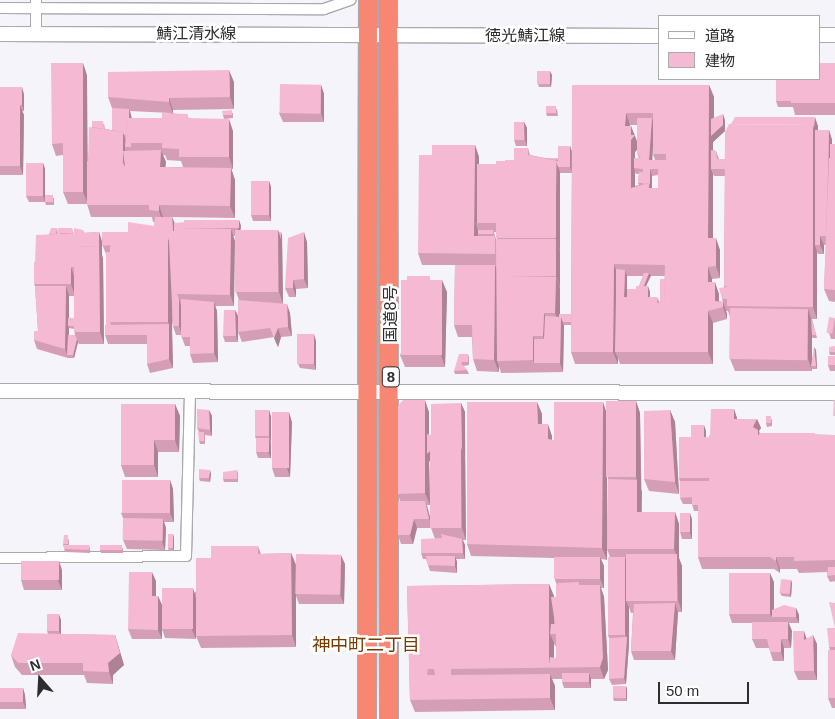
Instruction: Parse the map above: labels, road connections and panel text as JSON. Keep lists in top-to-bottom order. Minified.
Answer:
{"streets":{"highway":["国道8号","8"],"street":["鯖江清水線","徳光鯖江線"]},"crossings":[["鯖江清水線","徳光鯖江線"],["鯖江清水線","国道8号"],["徳光鯖江線","国道8号"]],"districts":["神中町二丁目"],"legend":["道路","建物"],"scale_bar":"50 m","north":"top"}
